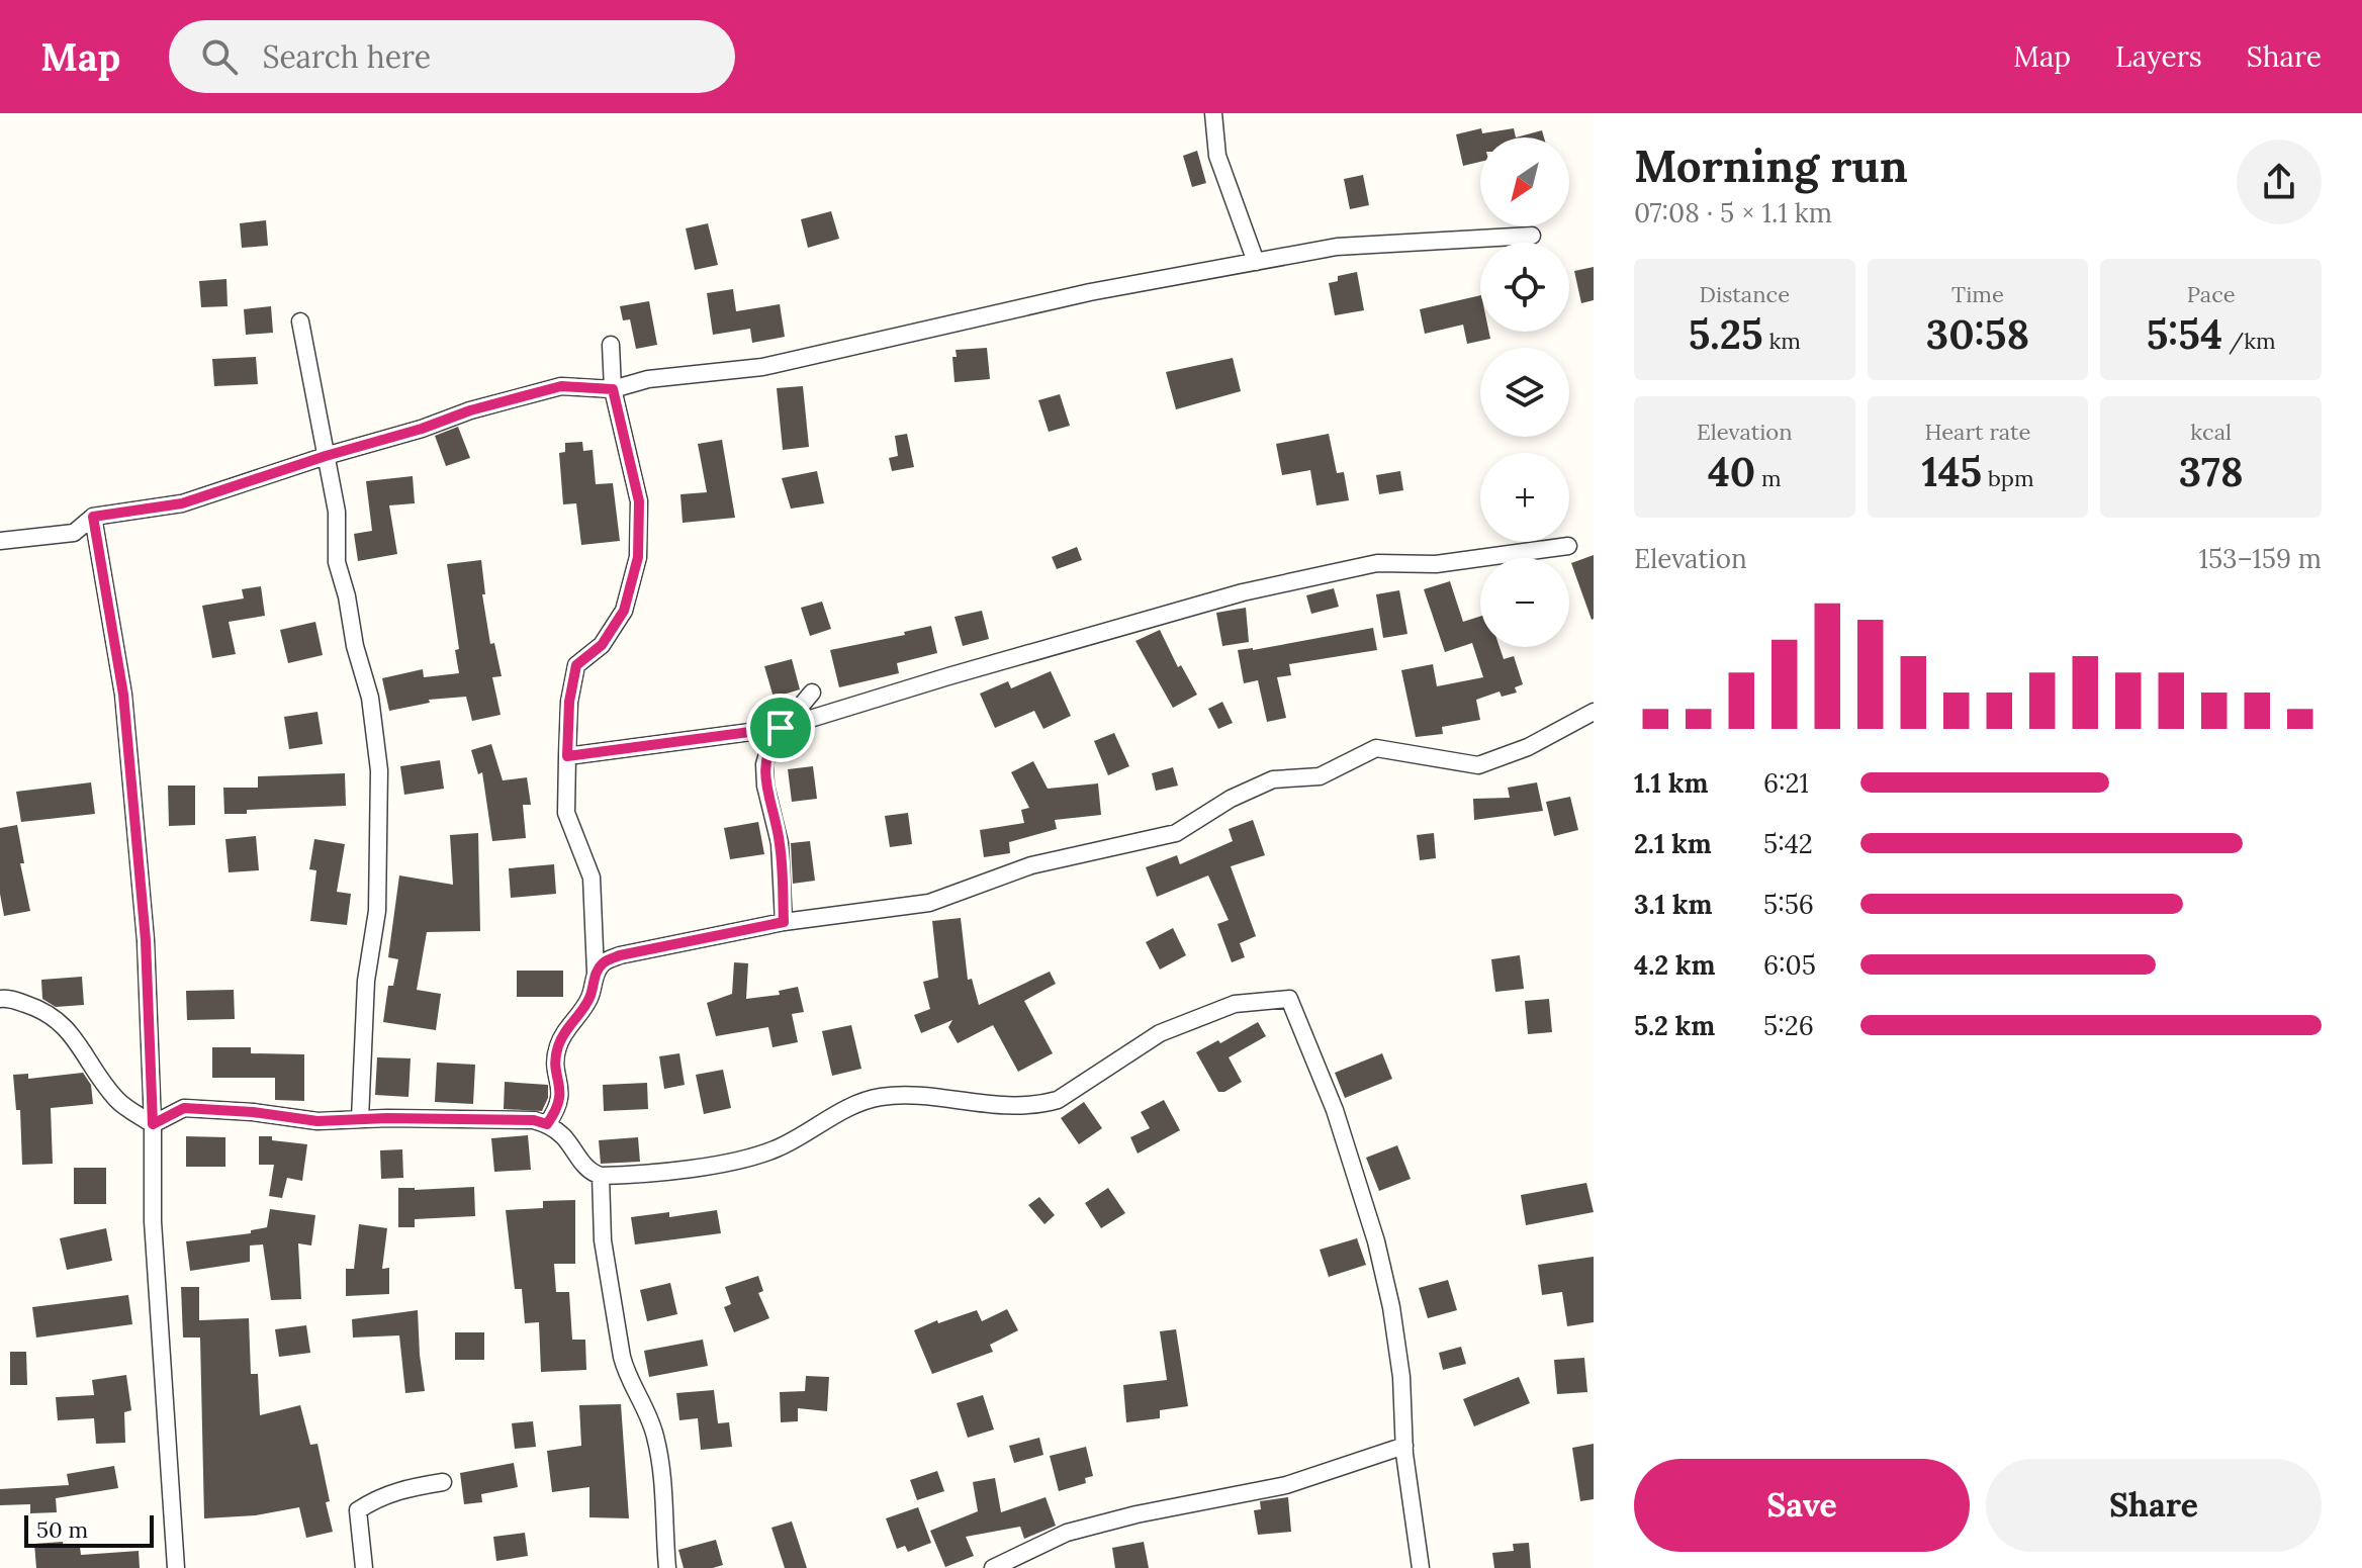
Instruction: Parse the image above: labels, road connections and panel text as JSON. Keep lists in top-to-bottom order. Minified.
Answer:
{"scale_bar":"50 m","north":"bottom left","page":{"header":"Map","search":"Search here","nav":["Map","Layers","Share"],"heading":["Morning run","07:08 · 5 × 1.1 km"],"map_buttons":["+","−"],"stats":[["Distance","5.25 km"],["Time","30:58"],["Pace","5:54 /km"],["Elevation","40 m"],["Heart rate","145 bpm"],["kcal","378"]],"chart":["Elevation","153–159 m"],"list":[{"name":"1.1 km","note":"6:21"},{"name":"2.1 km","note":"5:42"},{"name":"3.1 km","note":"5:56"},{"name":"4.2 km","note":"6:05"},{"name":"5.2 km","note":"5:26"}],"buttons":["Save","Share"],"scale":"50 m"}}
